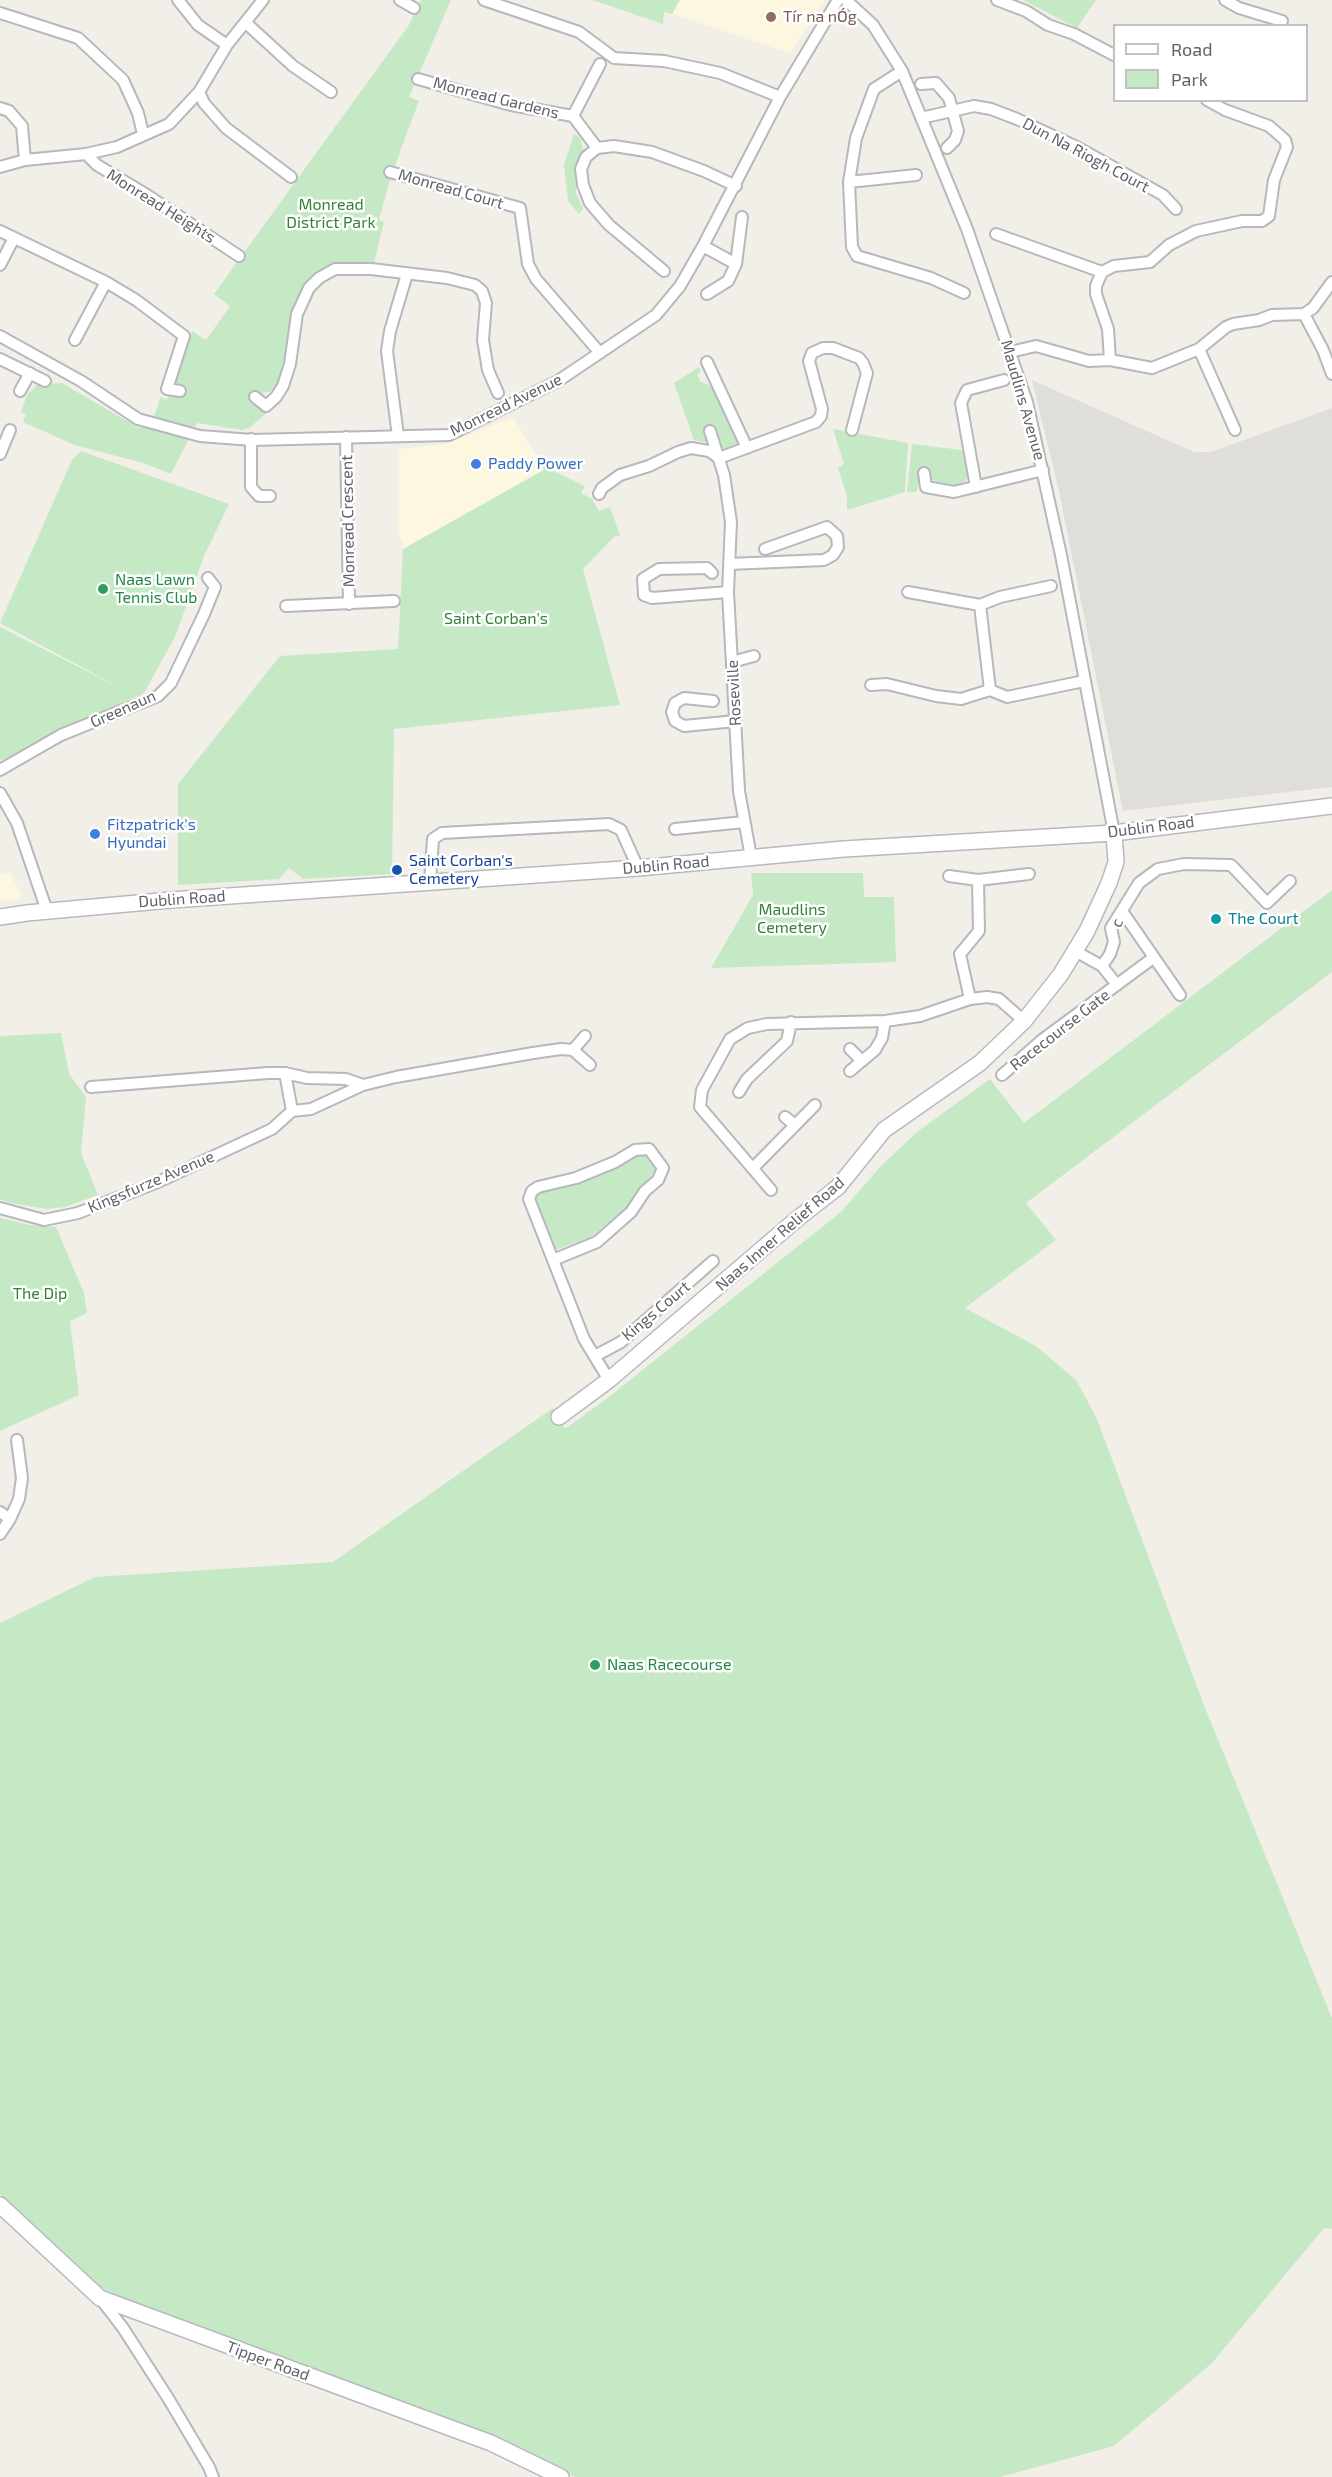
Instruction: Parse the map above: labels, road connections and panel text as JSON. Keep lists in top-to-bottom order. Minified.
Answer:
{"streets":{"street":["Monread Gardens","Dun Na Riogh Court","Monread Court","Monread Heights","Maudlins Avenue","Monread Avenue","Monread Crescent","Roseville","Greenaun","Dublin Road","c","Racecourse Gate","Kingsfurze Avenue","Naas Inner Relief Road","Kings Court","Tipper Road"]},"crossings":[["Dun Na Riogh Court","Maudlins Avenue"],["Monread Court","Monread Avenue"],["Maudlins Avenue","Dublin Road"],["Maudlins Avenue","Naas Inner Relief Road"],["Monread Avenue","Monread Crescent"],["Roseville","Dublin Road"],["Dublin Road","Naas Inner Relief Road"],["c","Racecourse Gate"],["Racecourse Gate","Naas Inner Relief Road"]],"parks":["Monread District Park","Saint Corban's","Maudlins Cemetery","The Dip"],"places":["Tír na nÓg","Paddy Power","Naas Lawn Tennis Club","Fitzpatrick's Hyundai","Saint Corban's Cemetery","The Court","Naas Racecourse"],"legend":["Road","Park"]}
